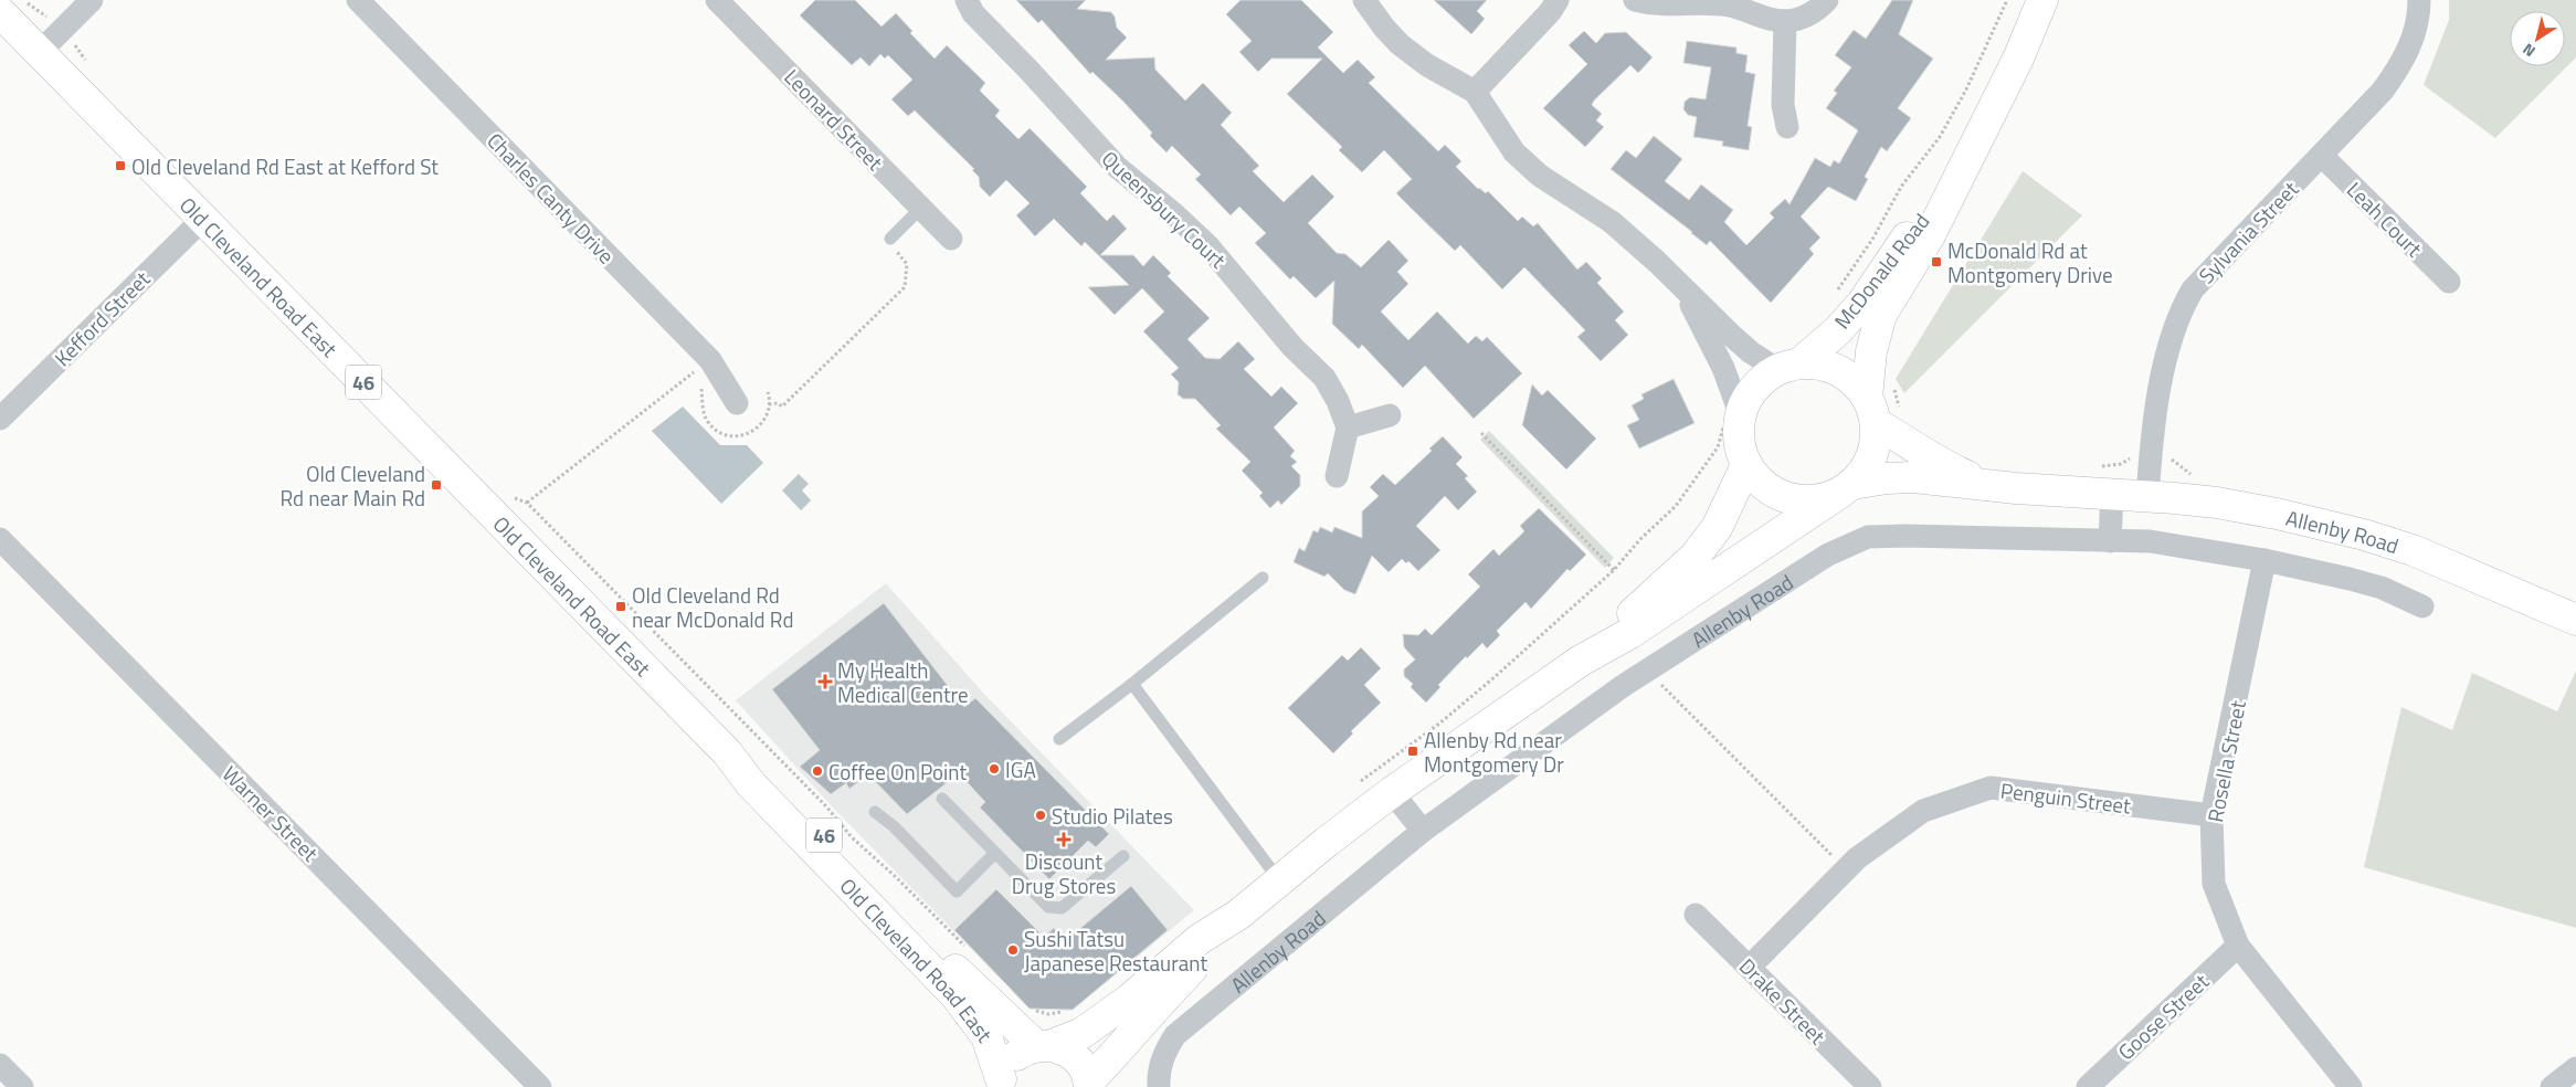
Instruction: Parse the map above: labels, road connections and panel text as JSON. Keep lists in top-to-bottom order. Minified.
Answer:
{"streets":{"main road":["McDonald Road","Old Cleveland Road East","46","Allenby Road"],"street":["Leonard Street","Charles Canty Drive","Queensbury Court","Leah Court","Sylvania Street","Kefford Street","Rosella Street","Penguin Street","Warner Street","Drake Street","Goose Street"]},"crossings":[["Leah Court","Sylvania Street"],["Sylvania Street","Allenby Road"],["McDonald Road","Allenby Road"],["Old Cleveland Road East","Kefford Street"],["Old Cleveland Road East","46"],["Old Cleveland Road East","Allenby Road"],["46","Allenby Road"],["Allenby Road","Rosella Street"],["Rosella Street","Penguin Street"],["Rosella Street","Goose Street"],["Penguin Street","Drake Street"]],"places":{"transit":["Old Cleveland Rd East at Kefford St","McDonald Rd at Montgomery Drive","Old Cleveland Rd near Main Rd","Old Cleveland Rd near McDonald Rd","Allenby Rd near Montgomery Dr"],"health":["My Health Medical Centre","Discount Drug Stores"],"other":["IGA","Coffee On Point","Studio Pilates","Sushi Tatsu Japanese Restaurant"]},"north":"bottom left"}
